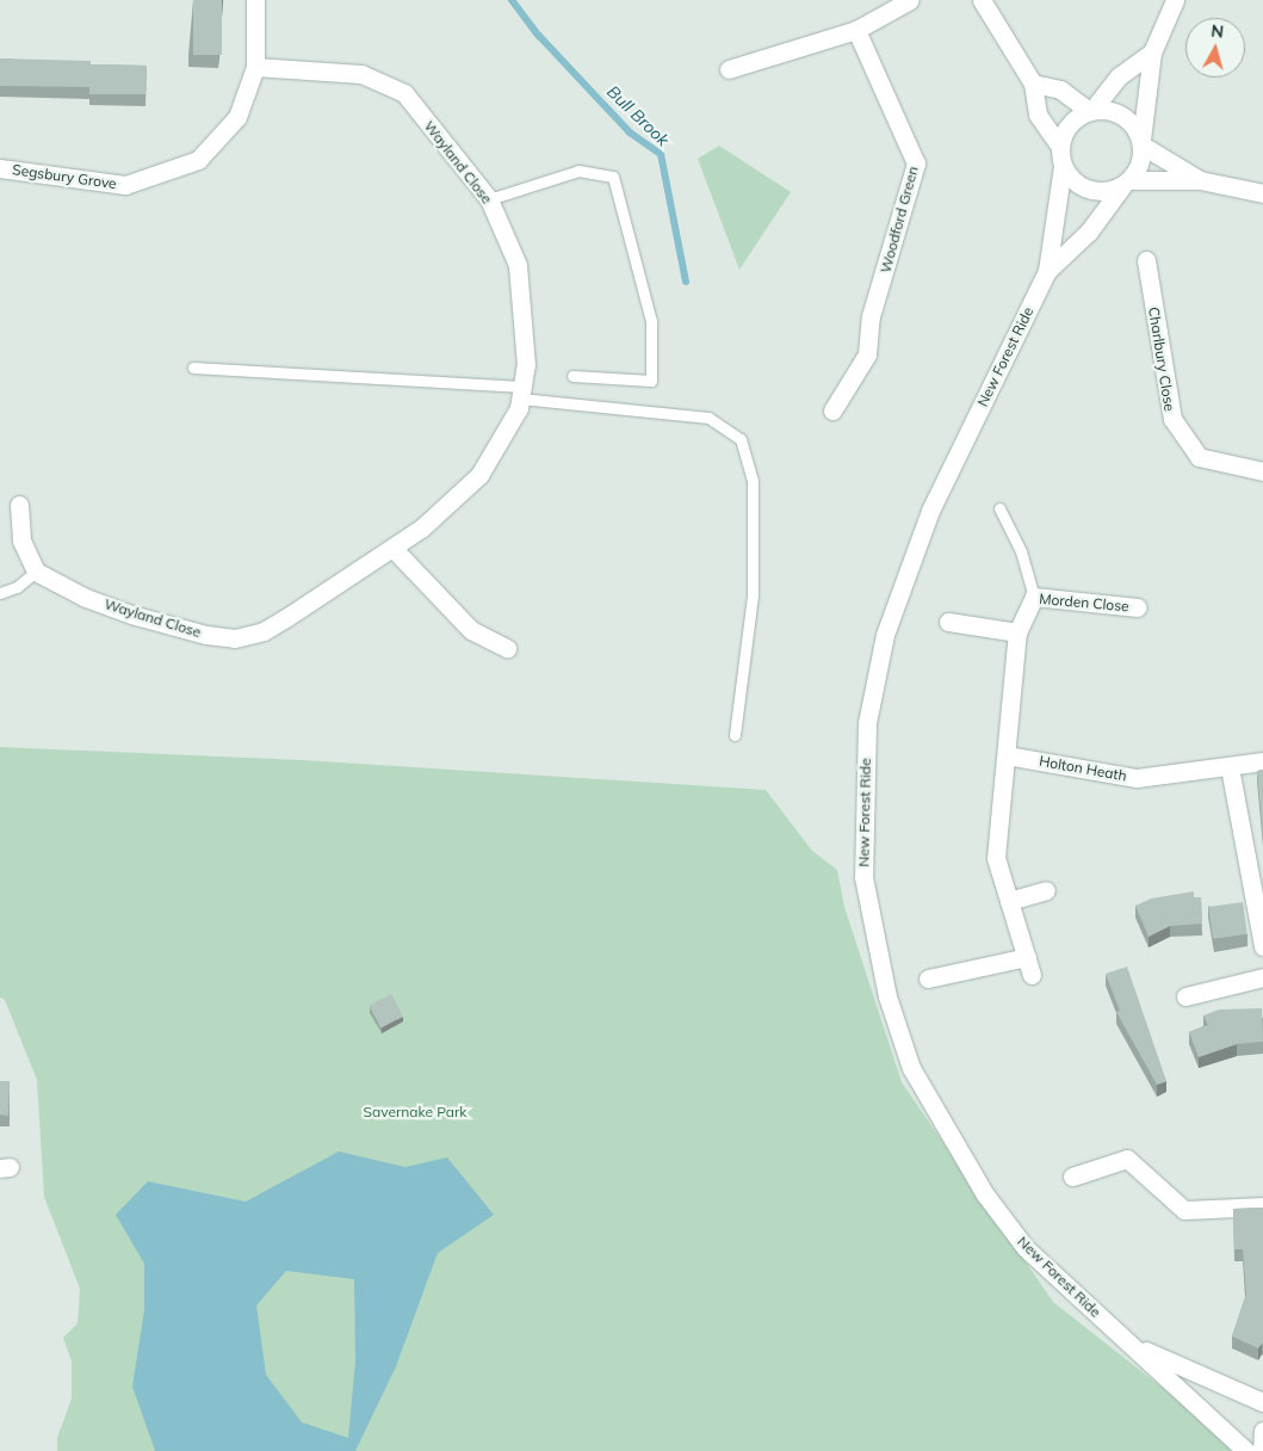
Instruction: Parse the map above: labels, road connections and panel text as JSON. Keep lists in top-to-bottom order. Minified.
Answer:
{"streets":{"street":["Wayland Close","Segsbury Grove","Woodford Green","New Forest Ride","Charlbury Close","Morden Close","Holton Heath"]},"crossings":[["Wayland Close","Segsbury Grove"],["Morden Close","Holton Heath"]],"water":["Bull Brook"],"parks":["Savernake Park"],"north":"top"}
